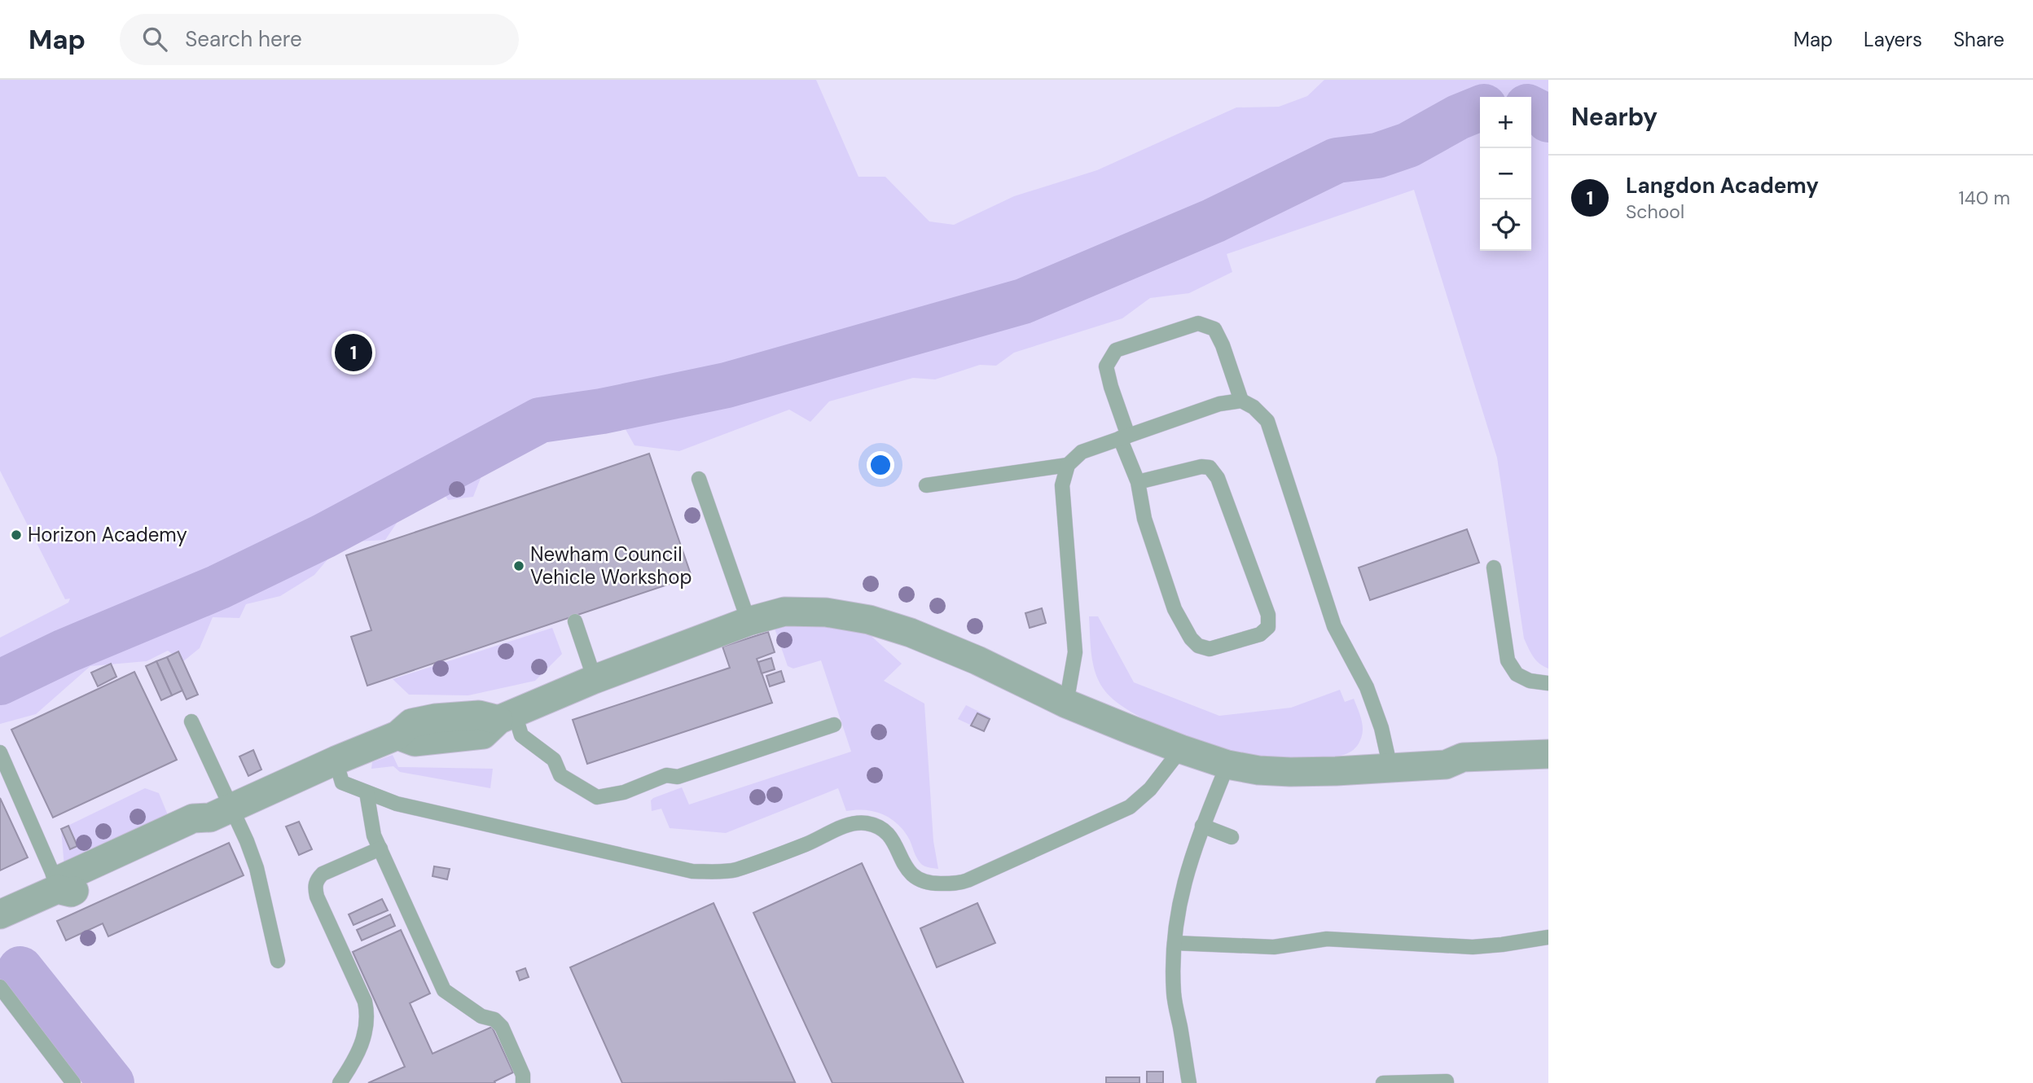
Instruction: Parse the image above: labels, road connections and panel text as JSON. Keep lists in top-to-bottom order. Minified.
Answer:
{"places":["Horizon Academy","Newham Council Vehicle Workshop"],"page":{"header":"Map","search":"Search here","nav":["Map","Layers","Share"],"heading":"Nearby","map_buttons":["+","−"],"list":[{"mark":"1","name":"Langdon Academy","note":"School","value":"140 m"}],"pins":"1"}}
